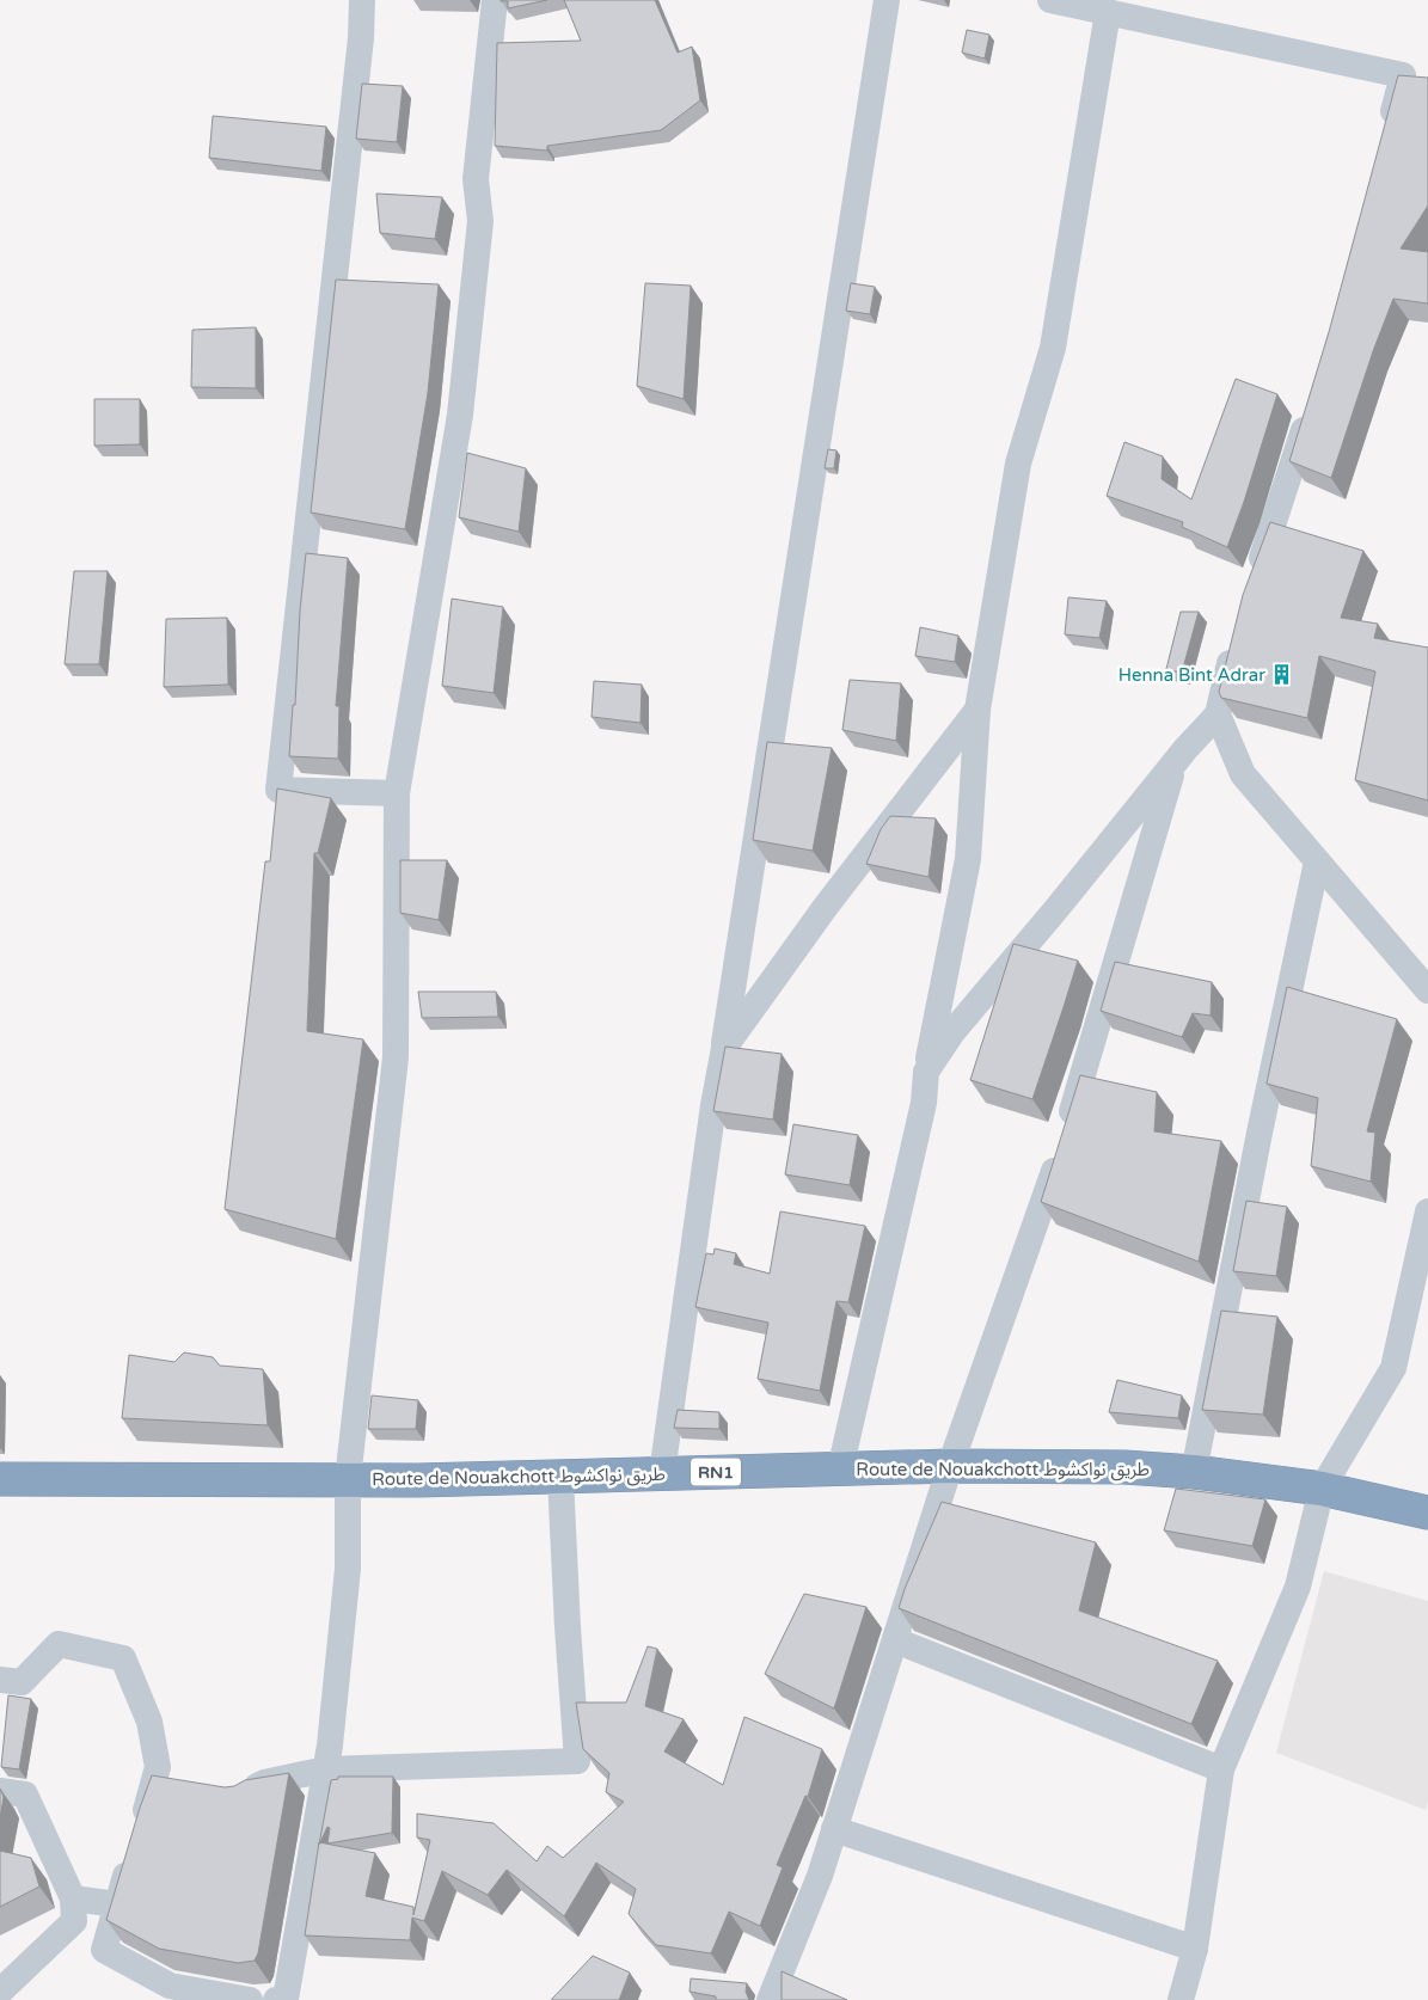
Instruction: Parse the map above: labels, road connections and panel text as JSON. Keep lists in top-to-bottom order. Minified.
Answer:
{"streets":{"highway":["Route de Nouakchott طريق نواكشوط","RN1"]},"places":{"building":["Henna Bint Adrar"]}}
